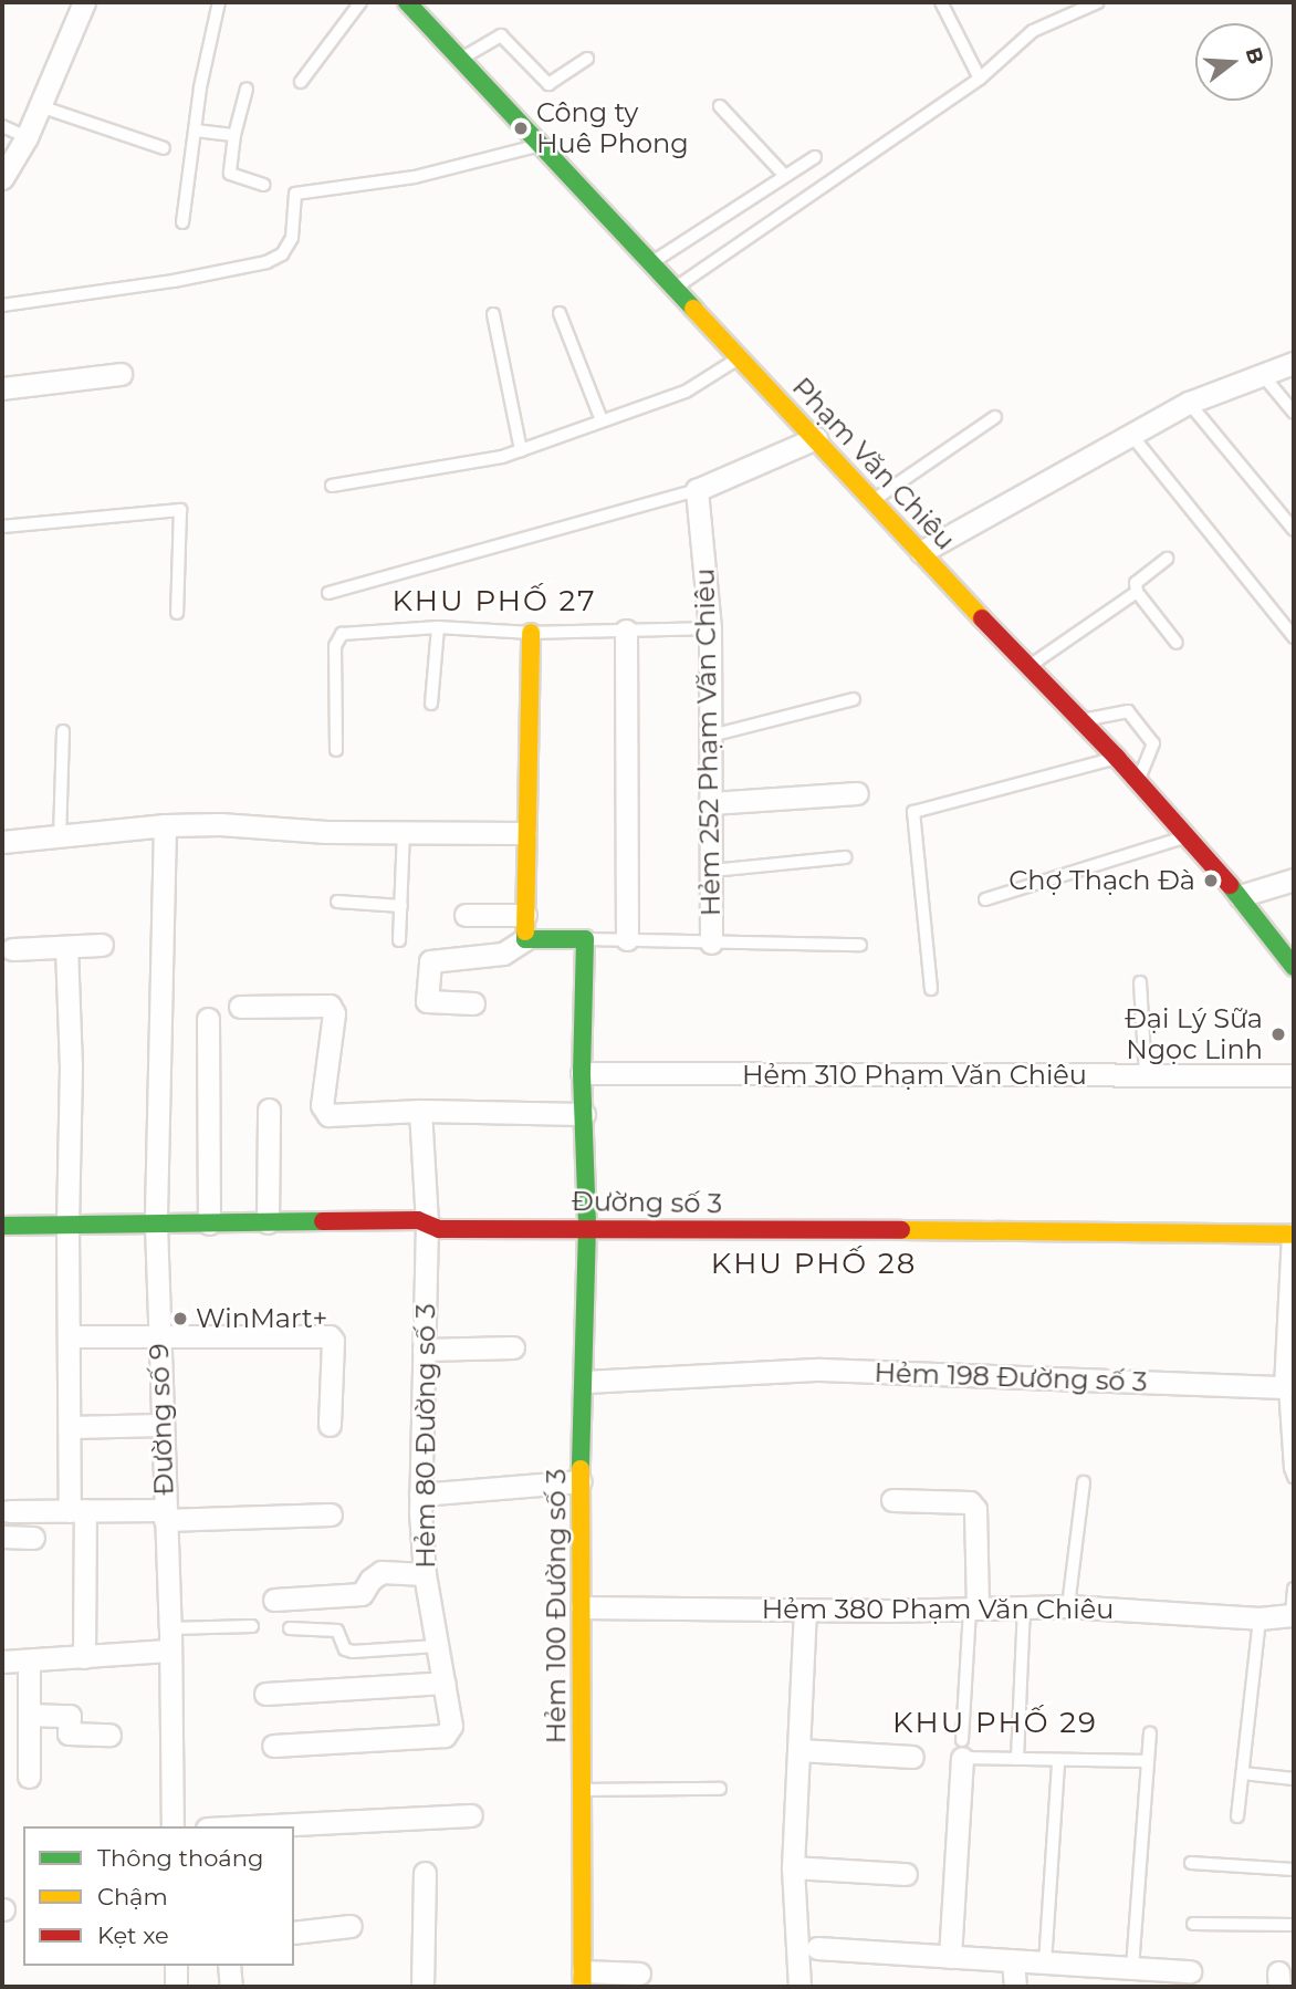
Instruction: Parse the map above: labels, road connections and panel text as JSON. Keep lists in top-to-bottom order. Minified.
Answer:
{"streets":{"street":["Phạm Văn Chiêu","Hẻm 252 Phạm Văn Chiêu","Hẻm 310 Phạm Văn Chiêu","Đường số 3","Hẻm 198 Đường số 3","Đường số 9","Hẻm 80 Đường số 3","Hẻm 100 Đường số 3","Hẻm 380 Phạm Văn Chiêu"]},"crossings":[["Đường số 3","Đường số 9"],["Đường số 3","Hẻm 80 Đường số 3"],["Đường số 3","Hẻm 100 Đường số 3"],["Hẻm 198 Đường số 3","Hẻm 100 Đường số 3"],["Hẻm 100 Đường số 3","Hẻm 380 Phạm Văn Chiêu"]],"districts":["KHU PHỐ 27","KHU PHỐ 28","KHU PHỐ 29"],"places":["Công ty Huê Phong","Chợ Thạch Đà","Đại Lý Sữa Ngọc Linh","WinMart+"],"legend":["Thông thoáng","Chậm","Kẹt xe"],"north":"right"}
